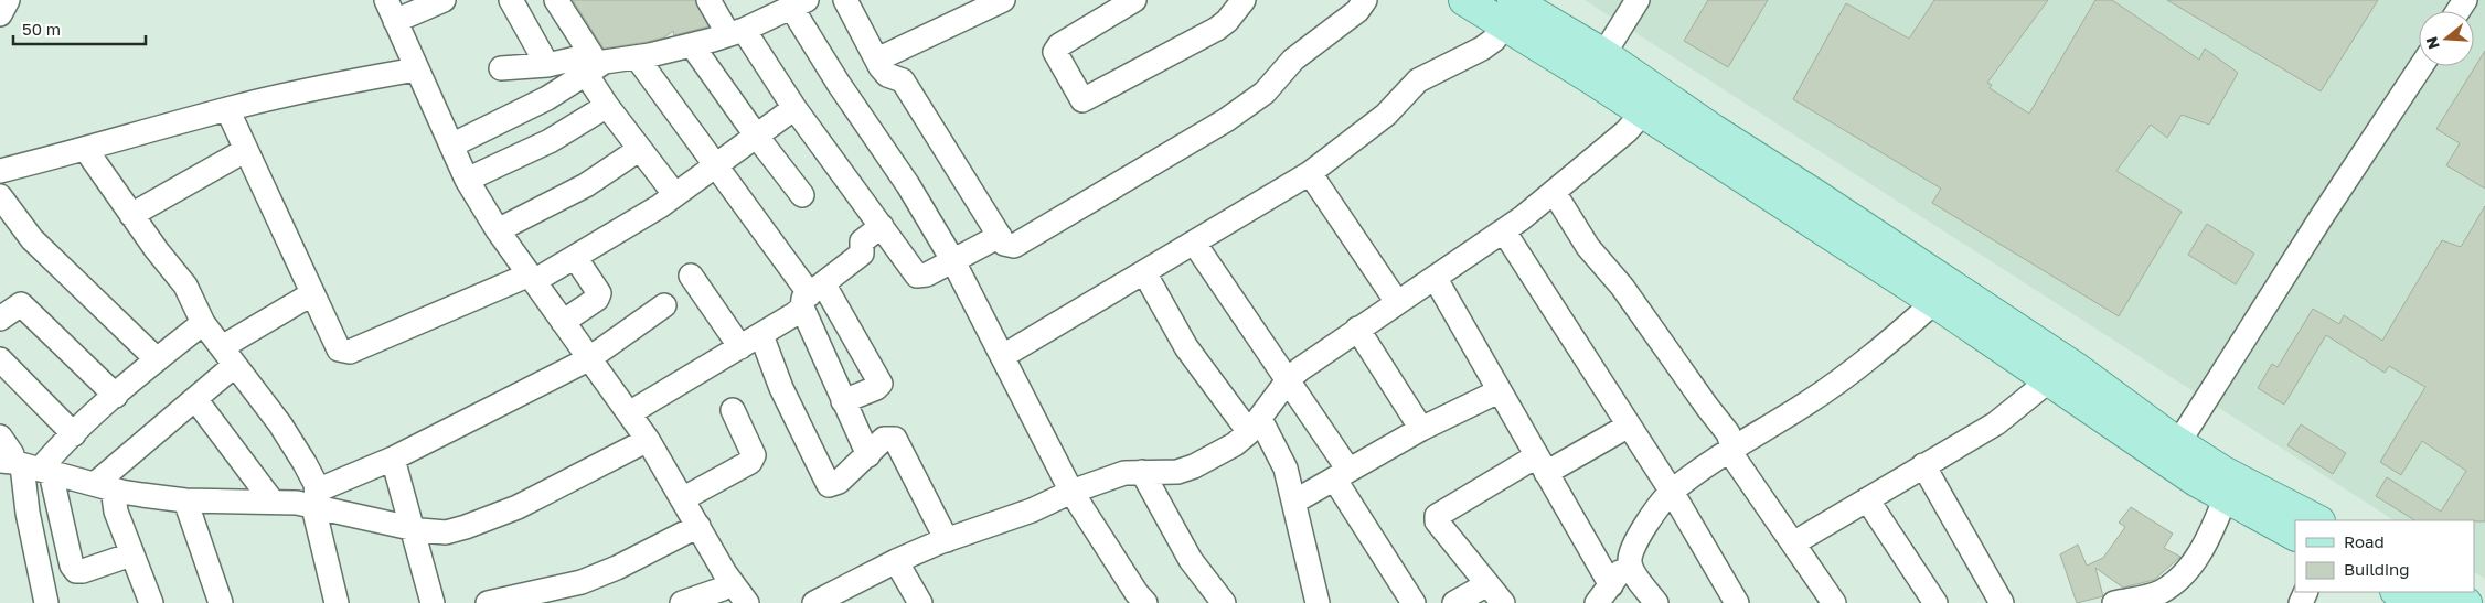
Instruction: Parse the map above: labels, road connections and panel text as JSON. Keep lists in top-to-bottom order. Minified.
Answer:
{"legend":["Road","Building"],"scale_bar":"50 m","north":"left"}
